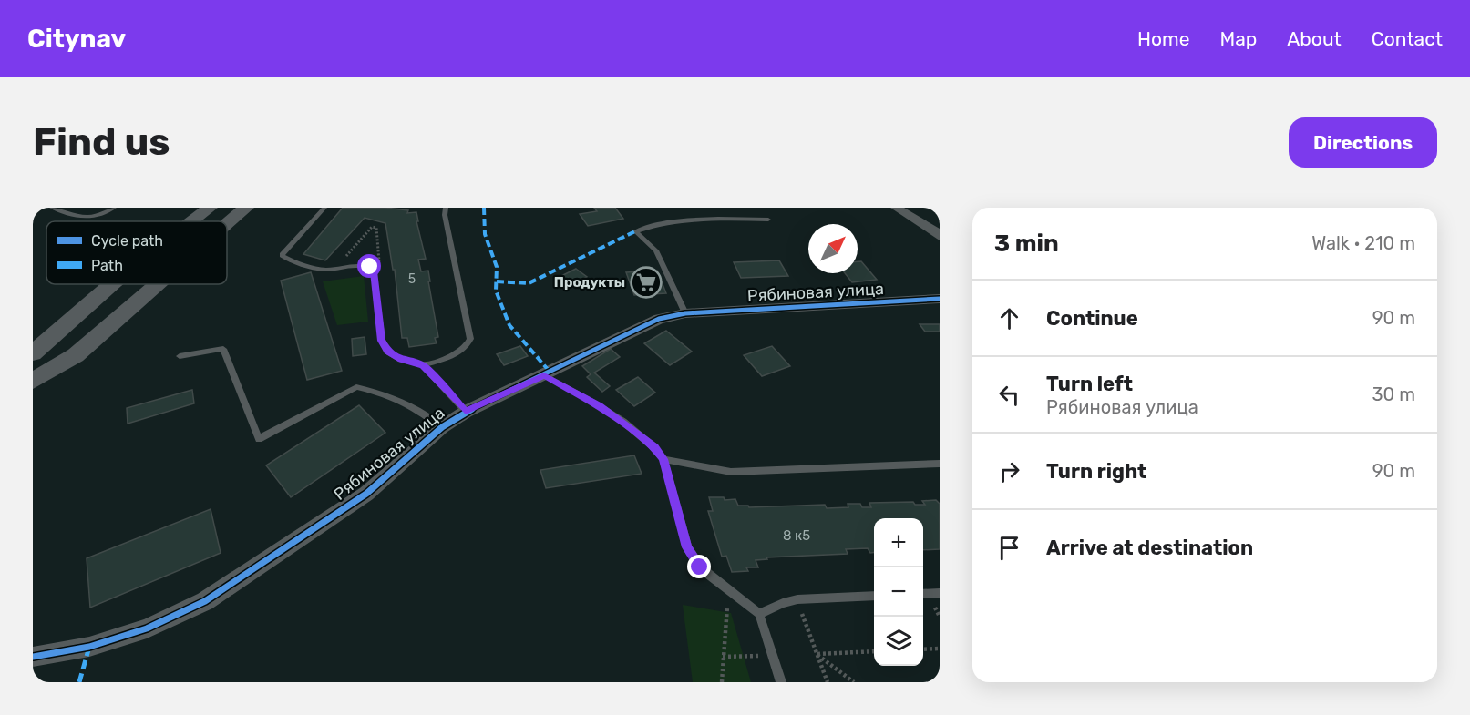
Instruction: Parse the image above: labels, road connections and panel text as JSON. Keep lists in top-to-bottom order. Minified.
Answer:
{"streets":{"street":["Рябиновая улица"]},"places":{"supermarket":["Продукты"]},"house_numbers":["5","8 к5"],"legend":["Cycle path","Path"],"north":"top right","page":{"header":"Citynav","nav":["Home","Map","About","Contact"],"buttons":"Directions","title":"Find us","heading":["3 min","Walk · 210 m"],"list":[["Continue","90 m"],["Turn left","Рябиновая улица","30 m"],["Turn right","90 m"],"Arrive at destination"],"map_buttons":["+","−"]}}
